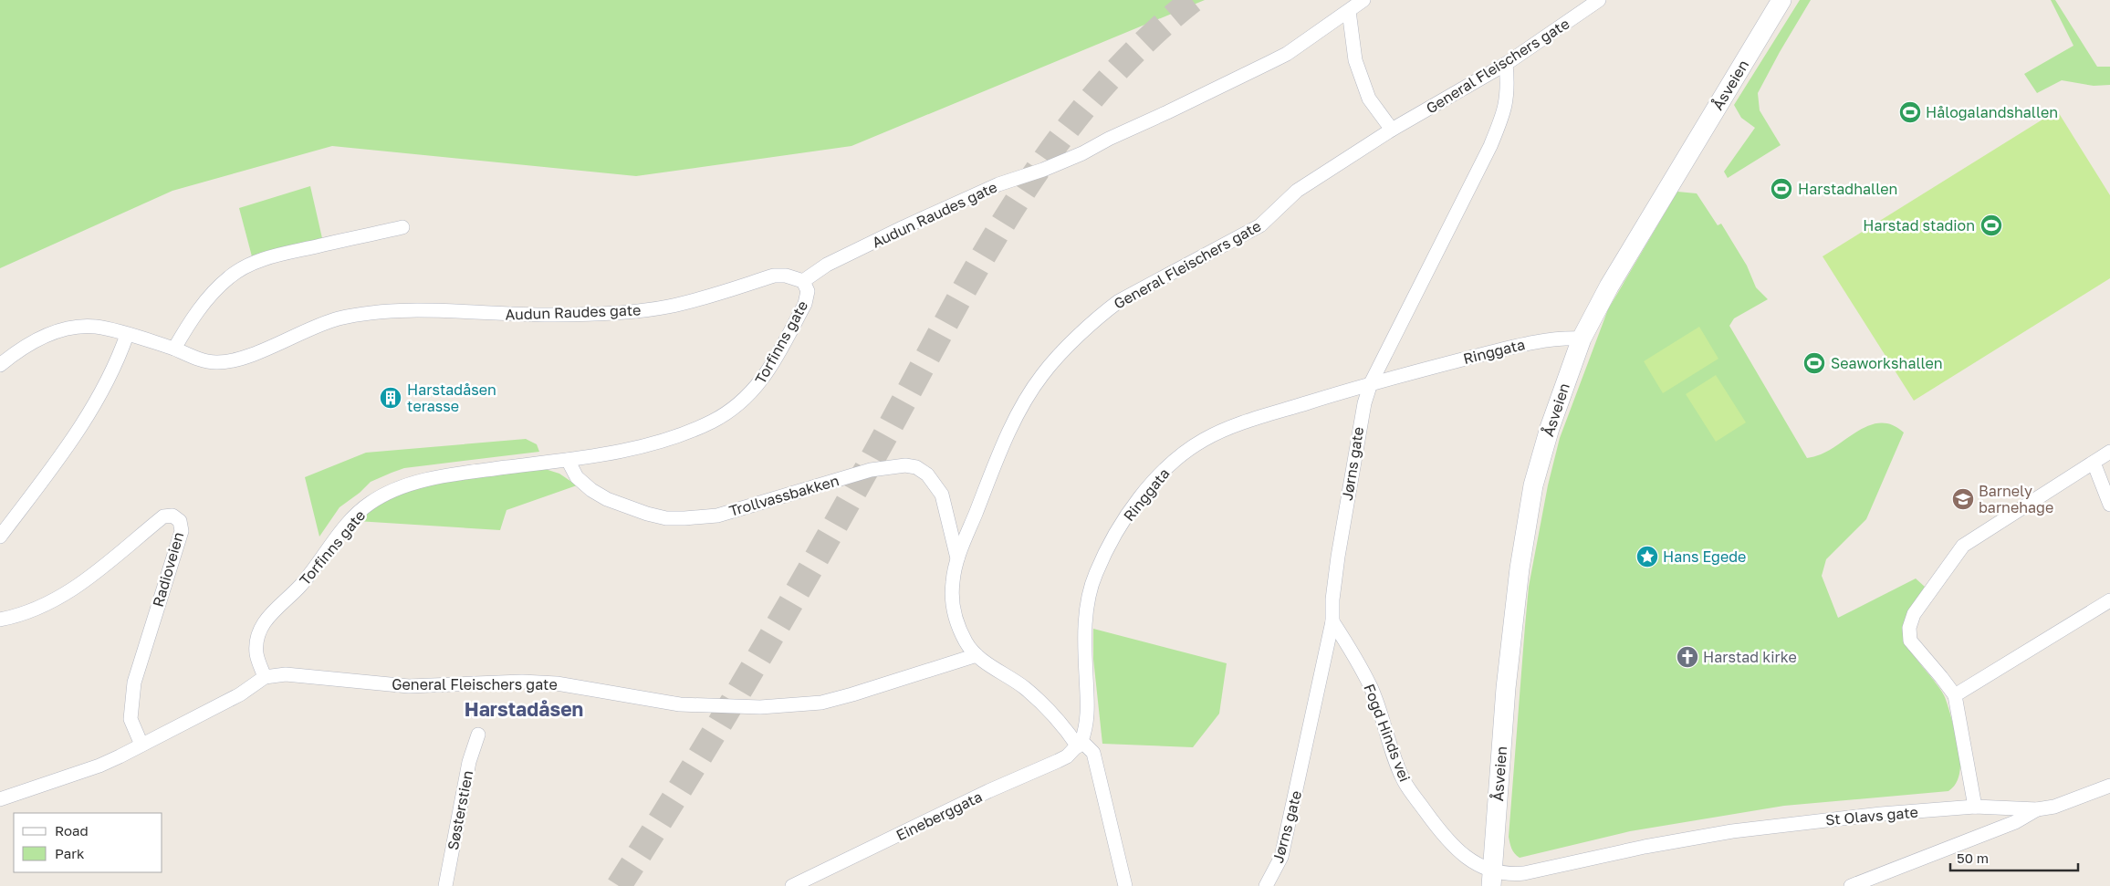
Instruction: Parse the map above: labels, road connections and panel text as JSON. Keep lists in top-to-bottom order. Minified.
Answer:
{"streets":{"street":["General Fleischers gate","Åsveien","Audun Raudes gate","Torfinns gate","Ringgata","Jørns gate","Trollvassbakken","Radioveien","Fogd Hinds vei","Søsterstien","Eineberggata","St Olavs gate"]},"crossings":[["General Fleischers gate","Torfinns gate"],["General Fleischers gate","Ringgata"],["General Fleischers gate","Jørns gate"],["General Fleischers gate","Trollvassbakken"],["General Fleischers gate","Eineberggata"],["Åsveien","Ringgata"],["Åsveien","Fogd Hinds vei"],["Åsveien","St Olavs gate"],["Audun Raudes gate","Torfinns gate"],["Torfinns gate","Trollvassbakken"],["Ringgata","Jørns gate"],["Ringgata","Eineberggata"],["Jørns gate","Fogd Hinds vei"],["Fogd Hinds vei","St Olavs gate"]],"districts":["Harstadåsen"],"places":{"sports":["Hålogalandshallen","Harstadhallen","Harstad stadion","Seaworkshallen"],"building":["Harstadåsen terasse"],"school or university":["Barnely barnehage"],"place":["Hans Egede"],"church":["Harstad kirke"]},"legend":["Road","Park"],"scale_bar":"50 m"}
